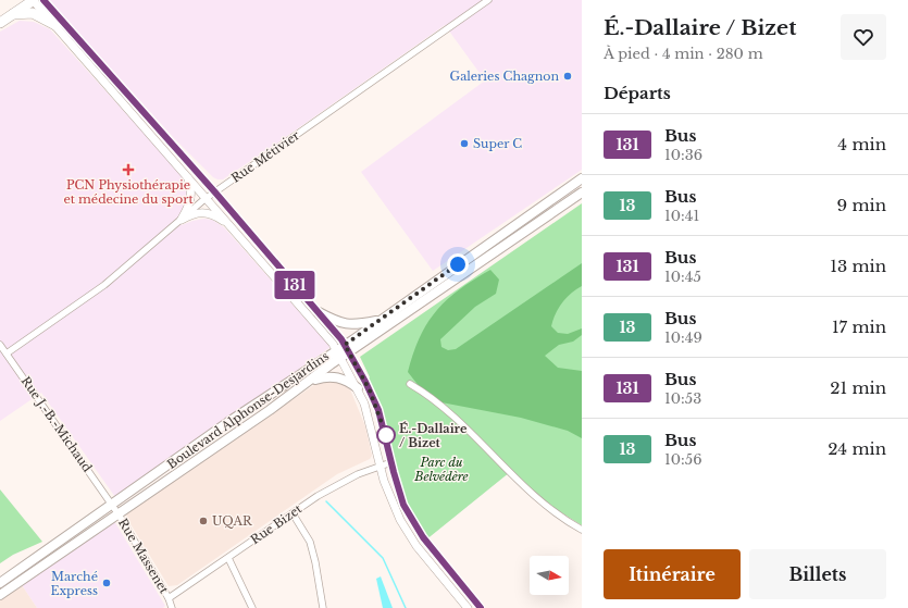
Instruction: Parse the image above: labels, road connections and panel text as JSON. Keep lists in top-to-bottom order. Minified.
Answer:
{"streets":{"main road":["Boulevard Alphonse-Desjardins"],"street":["Rue Métivier","Rue J.-B.-Michaud","Rue Bizet","Rue Massenet"]},"crossings":[["Rue Métivier","Rue J.-B.-Michaud"],["Boulevard Alphonse-Desjardins","Rue J.-B.-Michaud"],["Boulevard Alphonse-Desjardins","Rue Massenet"],["Rue J.-B.-Michaud","Rue Massenet"],["Rue Bizet","Rue Massenet"]],"parks":["Parc du Belvédère"],"places":{"other":["Galeries Chagnon","Super C","É.-Dallaire / Bizet","UQAR","Marché Express"],"health":["PCN Physiothérapie et médecine du sport"]},"lines":["bus line 131"],"north":"right","page":{"on_map":"131","heading":[["É.-Dallaire / Bizet","À pied · 4 min · 280 m"],"Départs"],"list":[{"mark":"131","name":"Bus","note":"10:36","value":"4 min"},{"mark":"13","name":"Bus","note":"10:41","value":"9 min"},{"mark":"131","name":"Bus","note":"10:45","value":"13 min"},{"mark":"13","name":"Bus","note":"10:49","value":"17 min"},{"mark":"131","name":"Bus","note":"10:53","value":"21 min"},{"mark":"13","name":"Bus","note":"10:56","value":"24 min"}],"buttons":["Itinéraire","Billets"]}}
